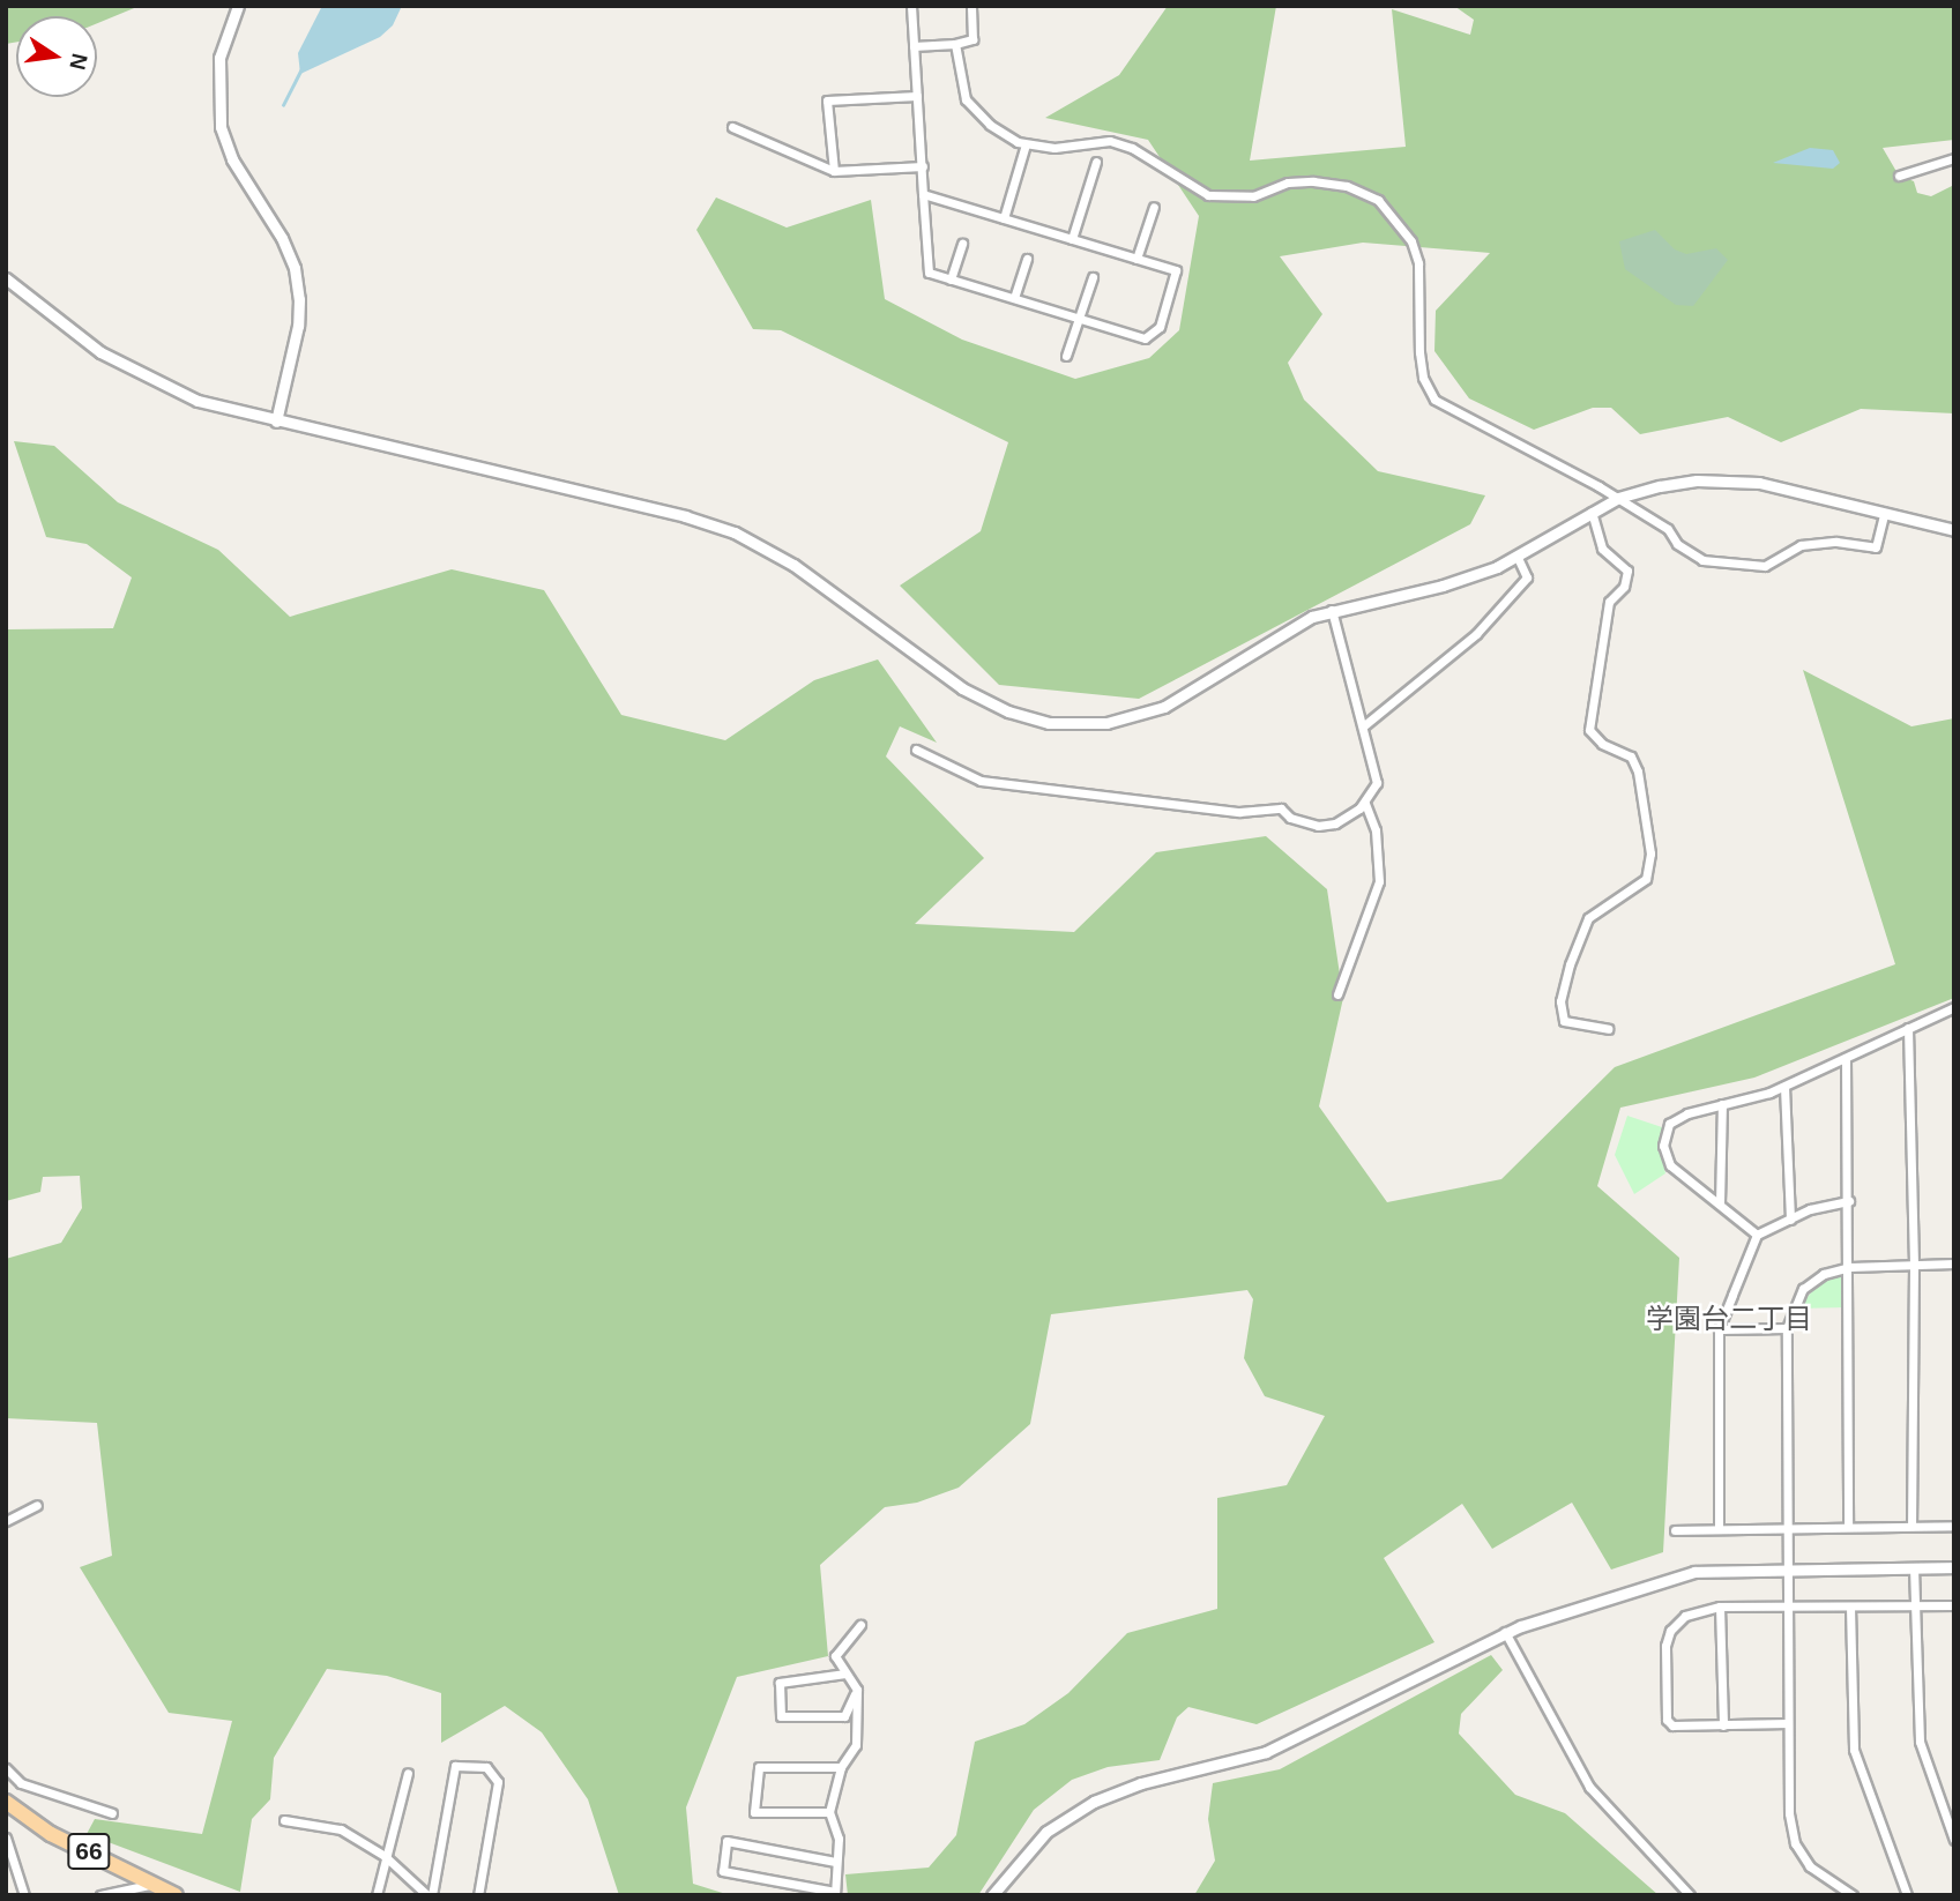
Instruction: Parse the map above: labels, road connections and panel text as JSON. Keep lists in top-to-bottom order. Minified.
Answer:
{"streets":{"main road":["66"]},"districts":["学園台二丁目"],"north":"right"}
